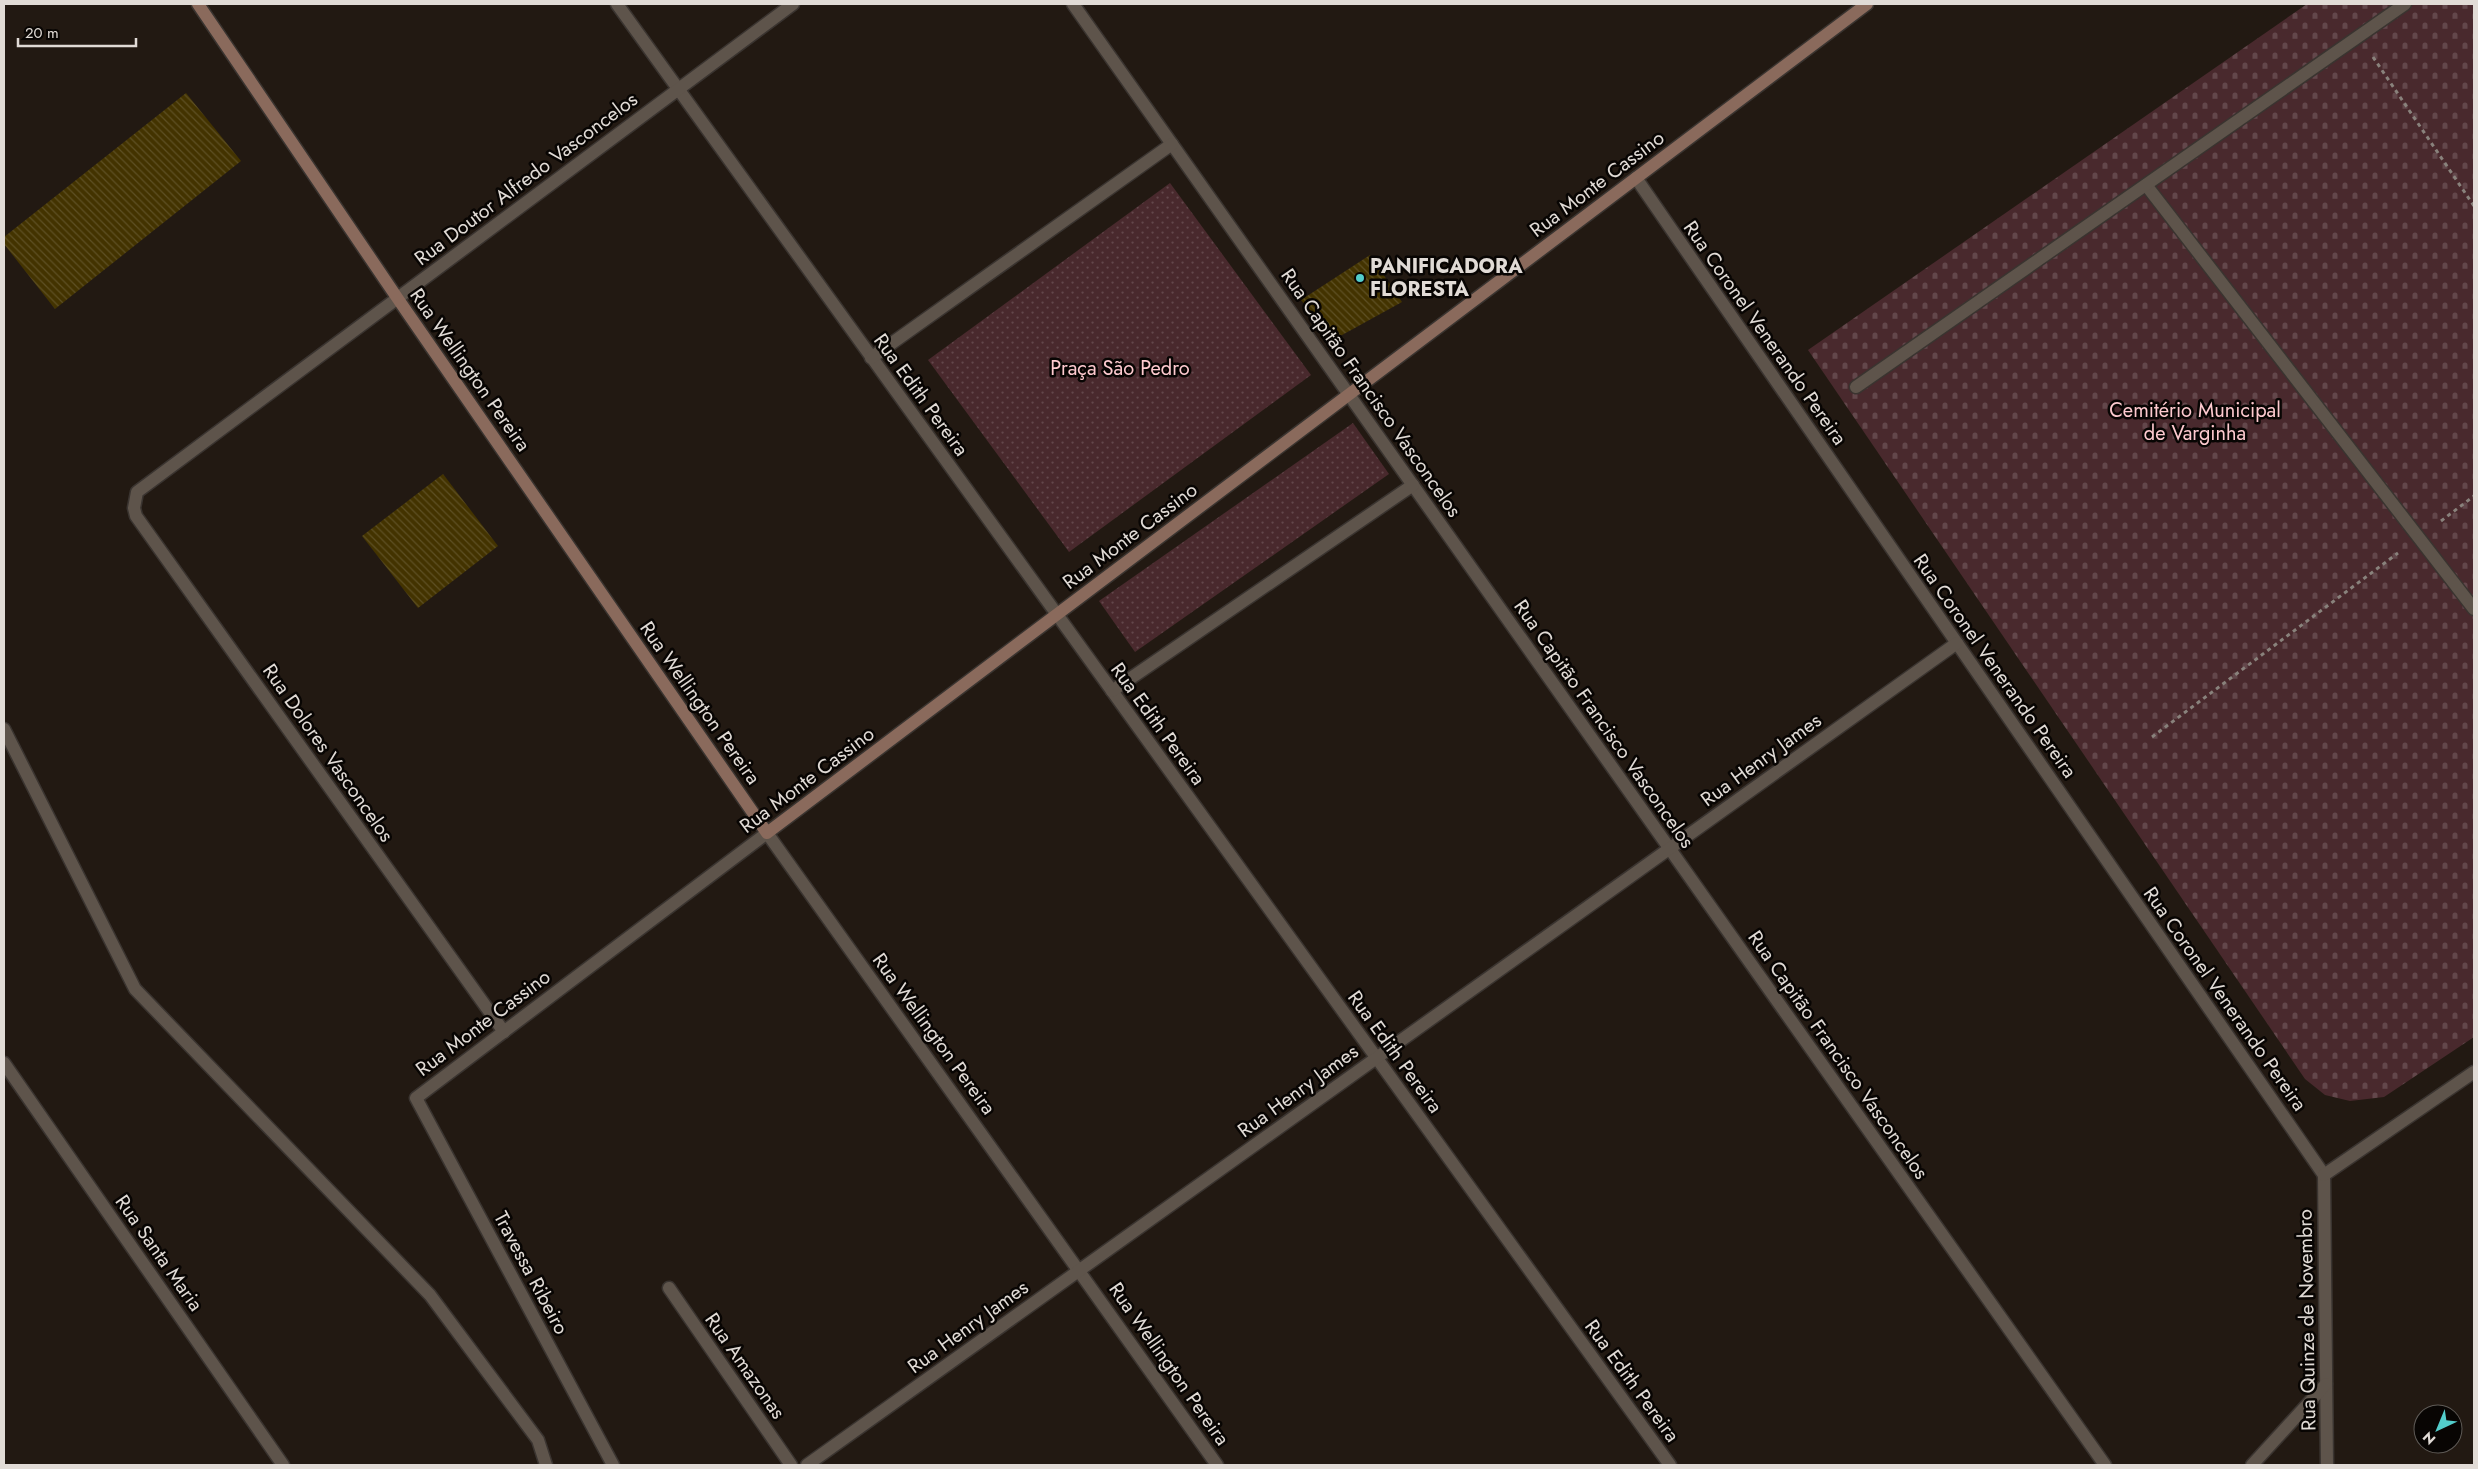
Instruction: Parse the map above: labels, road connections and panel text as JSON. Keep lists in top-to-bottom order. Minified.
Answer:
{"streets":{"main road":["Rua Monte Cassino","Rua Wellington Pereira"],"street":["Rua Doutor Alfredo Vasconcelos","Rua Coronel Venerando Pereira","Rua Capitão Francisco Vasconcelos","Rua Edith Pereira","Rua Dolores Vasconcelos","Rua Henry James","Rua Santa Maria","Travessa Ribeiro","Rua Quinze de Novembro","Rua Amazonas"]},"crossings":[["Rua Doutor Alfredo Vasconcelos","Rua Wellington Pereira"],["Rua Doutor Alfredo Vasconcelos","Rua Edith Pereira"],["Rua Doutor Alfredo Vasconcelos","Rua Dolores Vasconcelos"],["Rua Monte Cassino","Rua Coronel Venerando Pereira"],["Rua Monte Cassino","Rua Wellington Pereira"],["Rua Monte Cassino","Rua Capitão Francisco Vasconcelos"],["Rua Monte Cassino","Rua Edith Pereira"],["Rua Monte Cassino","Rua Dolores Vasconcelos"],["Rua Monte Cassino","Travessa Ribeiro"],["Rua Coronel Venerando Pereira","Rua Henry James"],["Rua Coronel Venerando Pereira","Rua Quinze de Novembro"],["Rua Wellington Pereira","Rua Henry James"],["Rua Capitão Francisco Vasconcelos","Rua Henry James"],["Rua Edith Pereira","Rua Henry James"]],"parks":["Praça São Pedro","Cemitério Municipal de Varginha"],"places":["PANIFICADORA FLORESTA"],"scale_bar":"20 m","north":"bottom left"}
